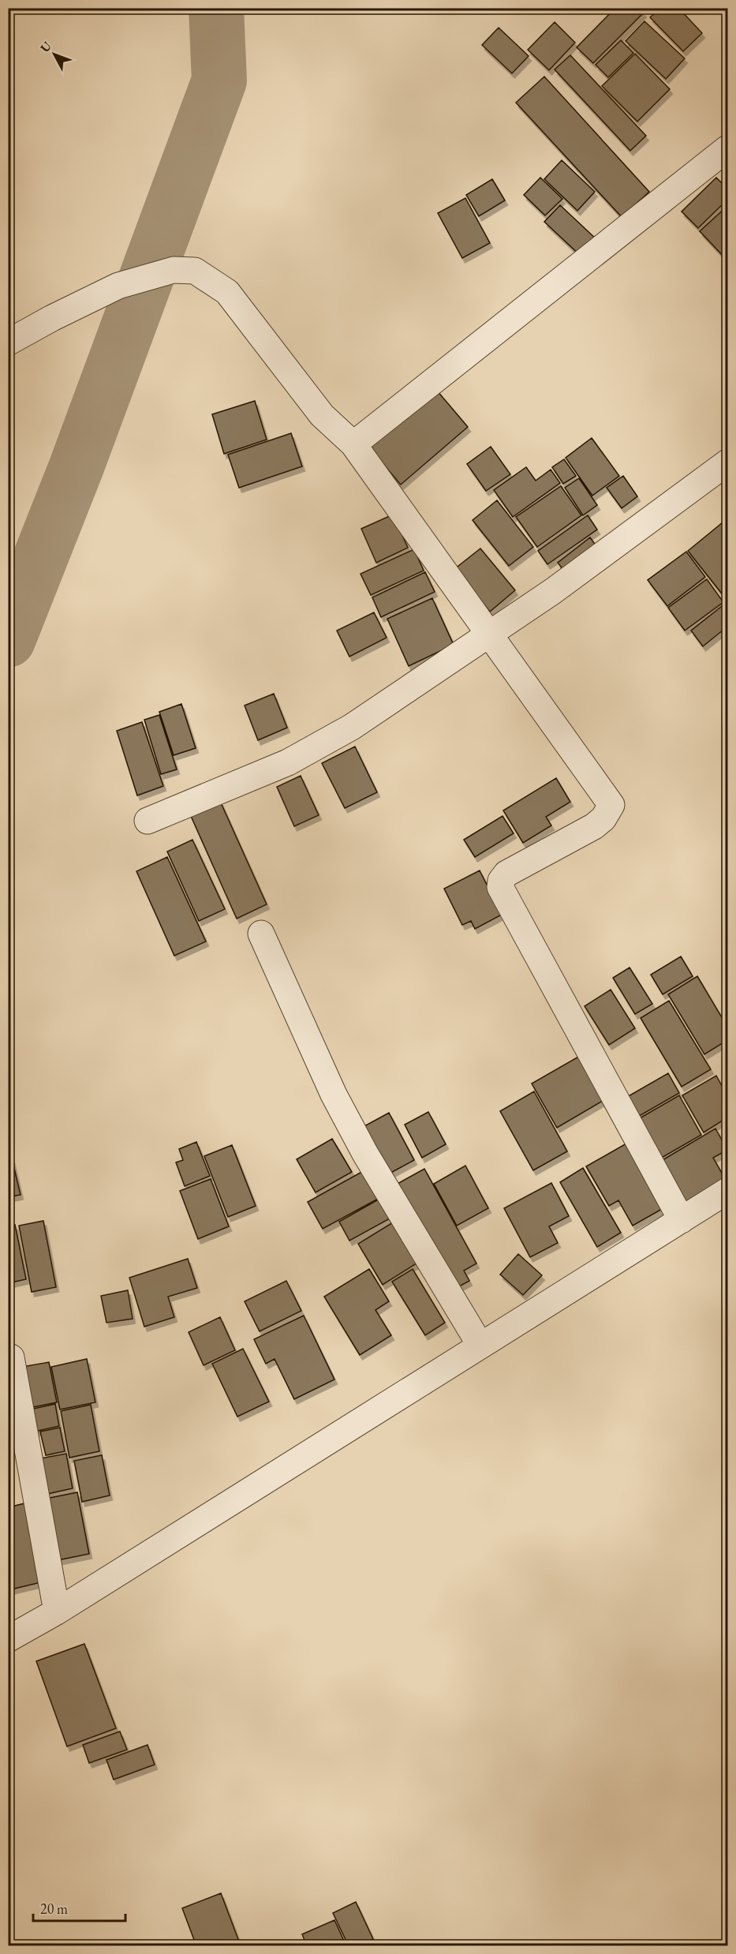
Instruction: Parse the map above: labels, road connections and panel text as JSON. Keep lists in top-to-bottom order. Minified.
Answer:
{"scale_bar":"20 m","north":"top left"}
